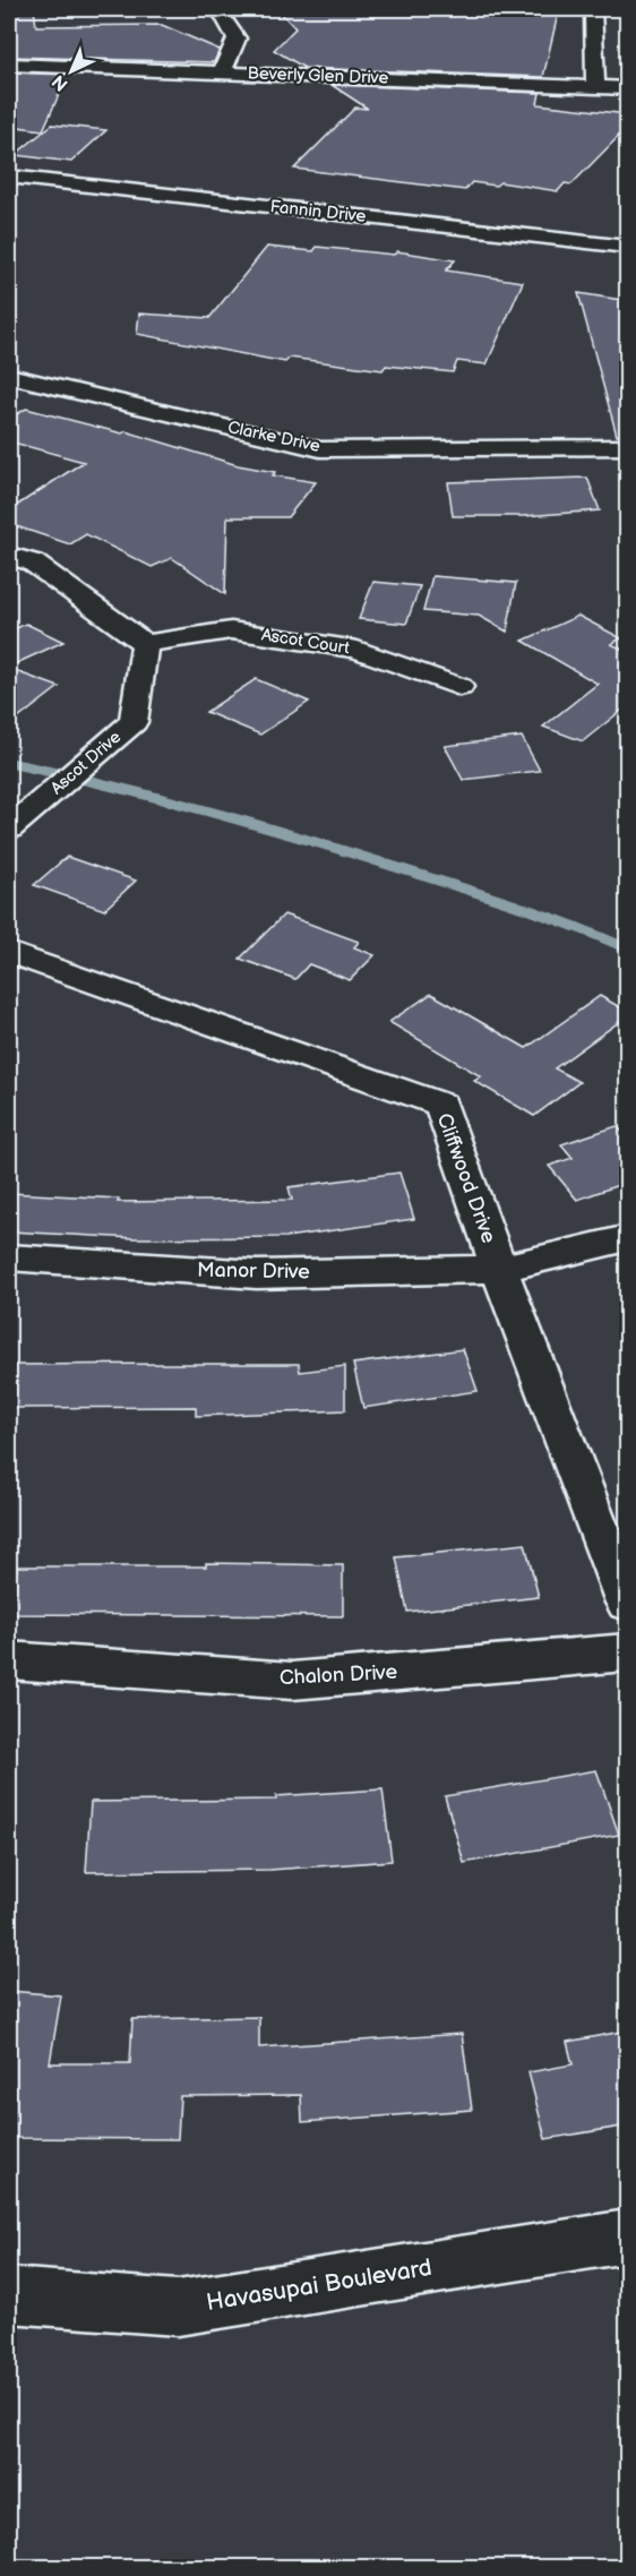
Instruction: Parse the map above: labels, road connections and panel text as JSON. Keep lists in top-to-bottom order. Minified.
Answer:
{"streets":{"street":["Beverly Glen Drive","Fannin Drive","Clarke Drive","Ascot Court","Ascot Drive","Cliffwood Drive","Manor Drive","Chalon Drive","Havasupai Boulevard"]},"crossings":[["Ascot Court","Ascot Drive"],["Cliffwood Drive","Manor Drive"]],"north":"bottom left"}
